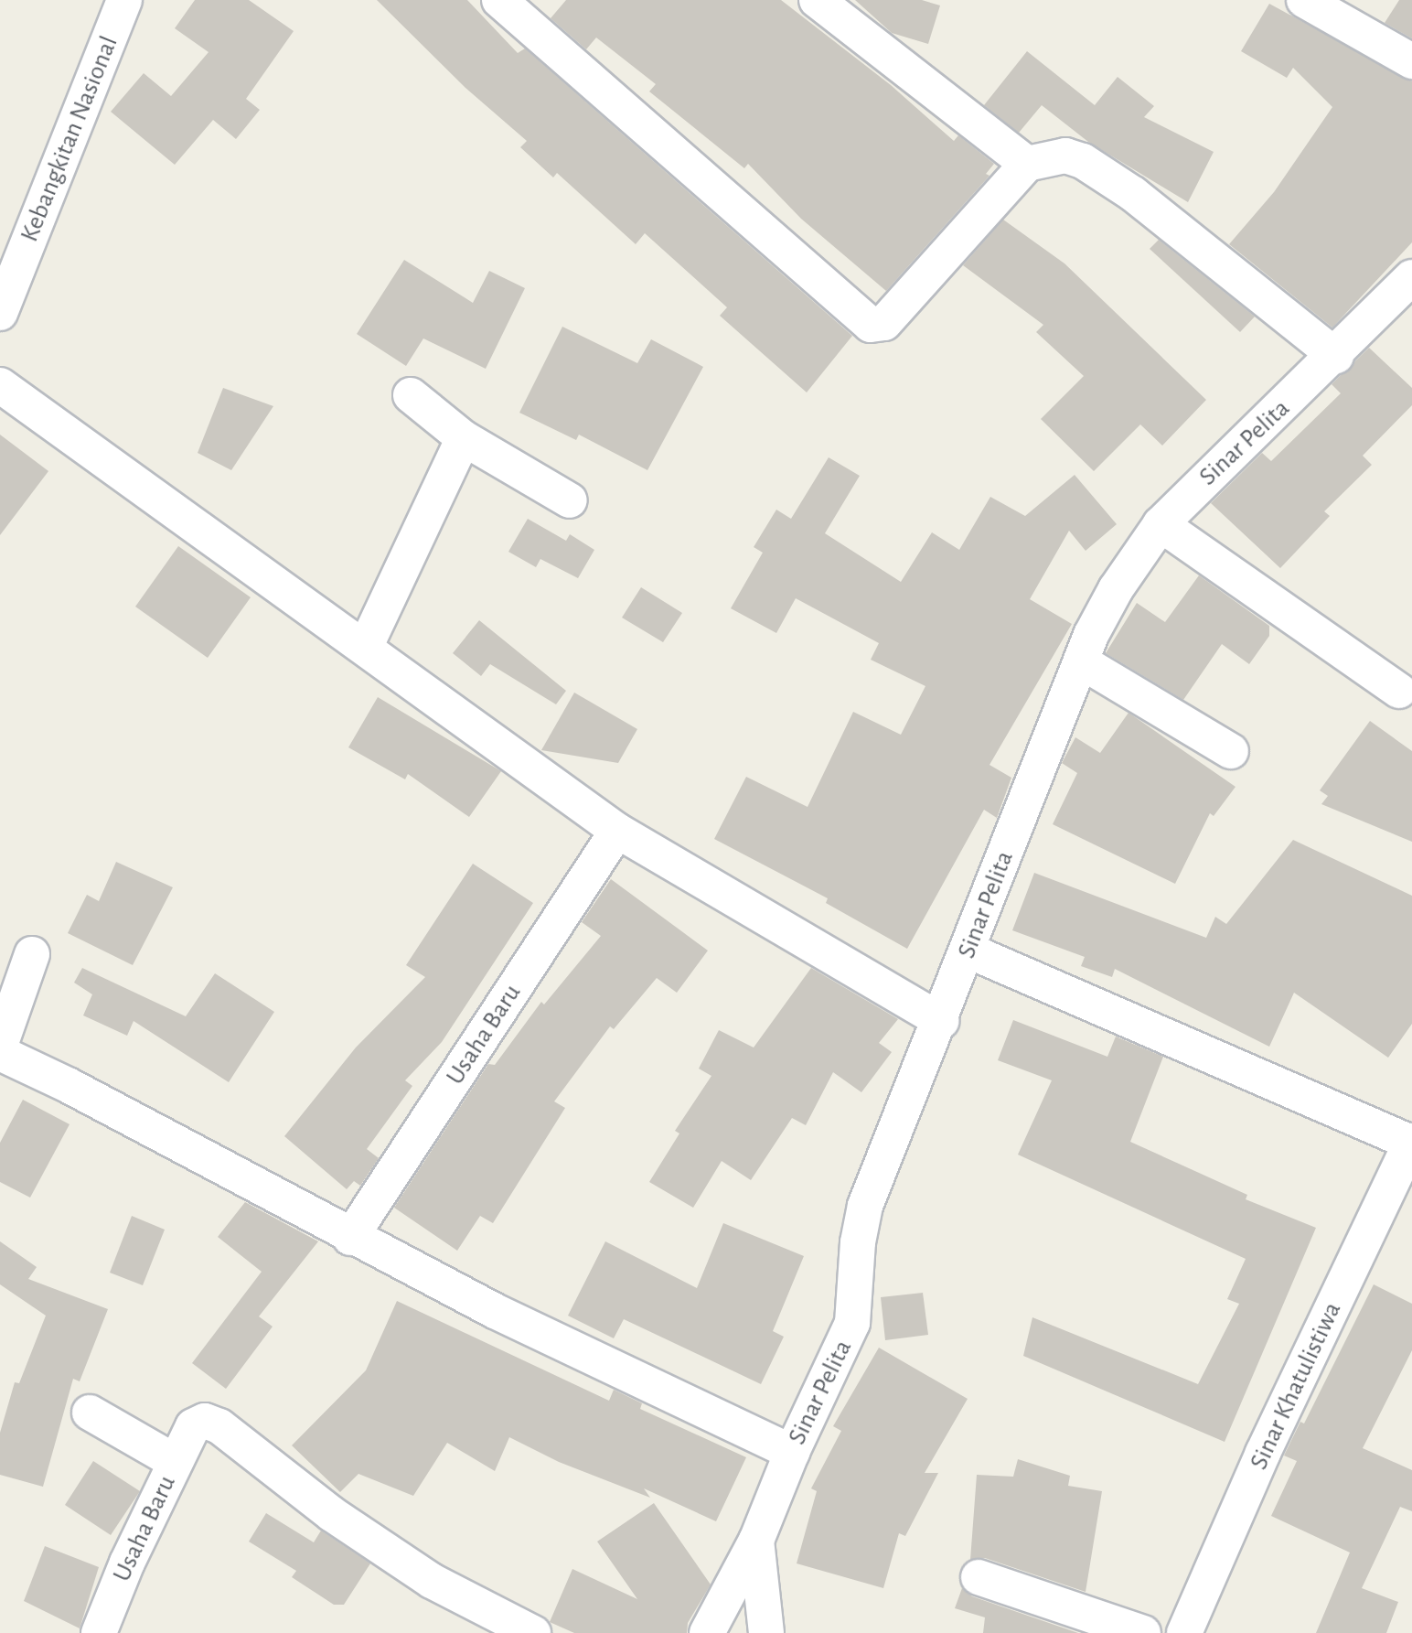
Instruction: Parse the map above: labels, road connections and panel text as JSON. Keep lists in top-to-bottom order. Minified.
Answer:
{"streets":{"street":["Kebangkitan Nasional","Sinar Pelita","Usaha Baru","Sinar Khatulistiwa"]}}
